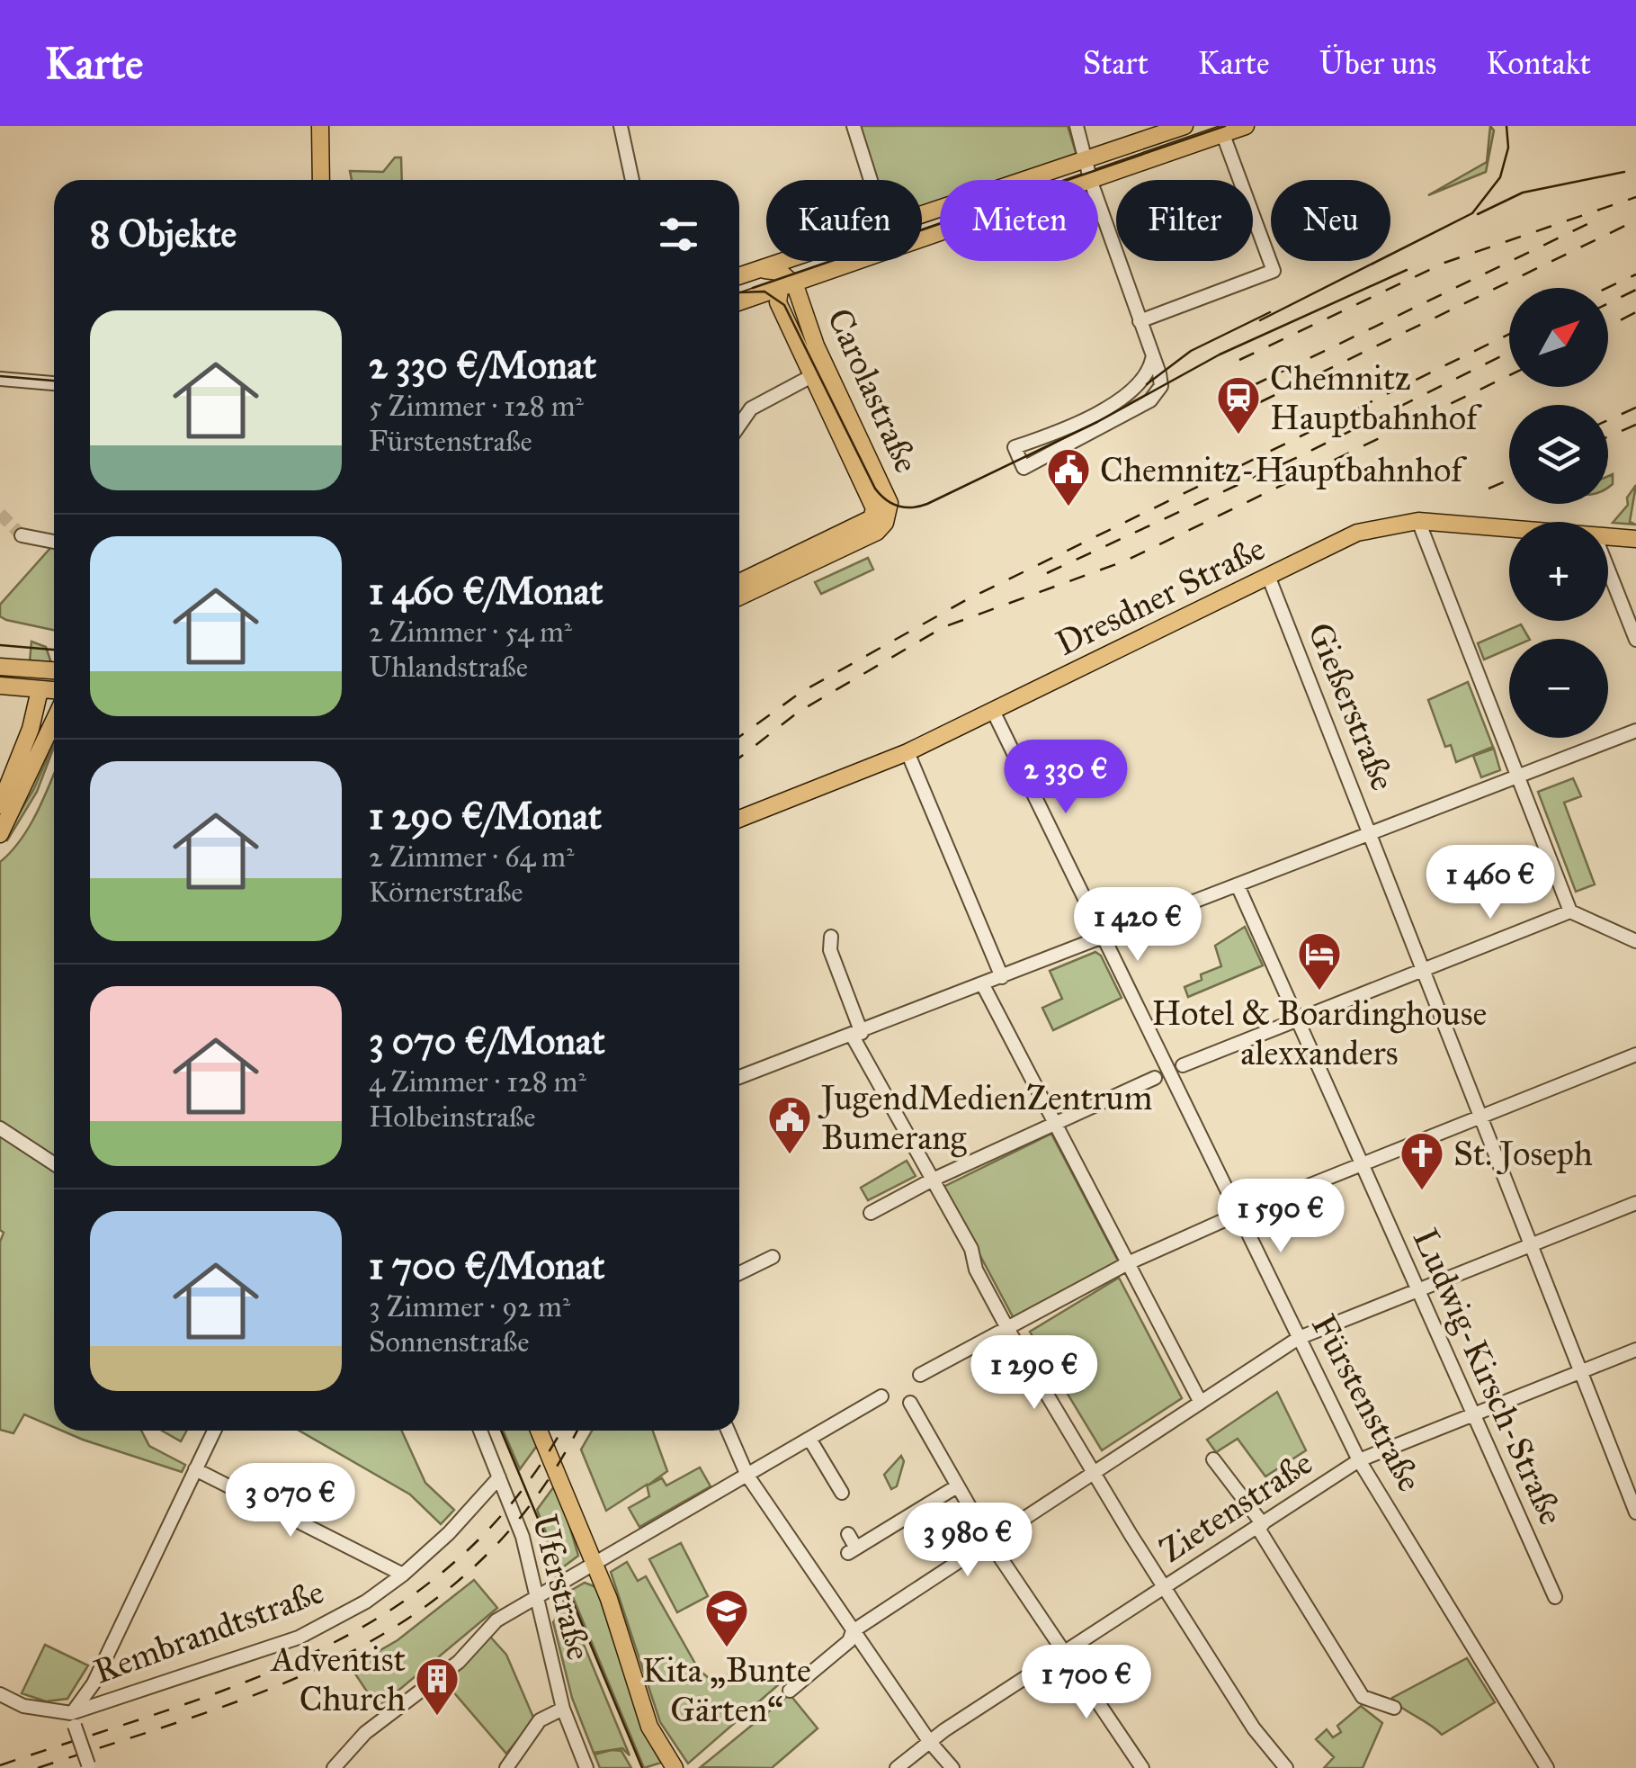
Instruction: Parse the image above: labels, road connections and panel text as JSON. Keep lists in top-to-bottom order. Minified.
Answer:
{"streets":{"main road":["Carolastraße","Dresdner Straße"],"street":["Gießerstraße","Ludwig-Kirsch-Straße","Fürstenstraße","Zietenstraße","Uferstraße","Rembrandtstraße"]},"crossings":[["Dresdner Straße","Gießerstraße"],["Dresdner Straße","Fürstenstraße"],["Gießerstraße","Zietenstraße"],["Ludwig-Kirsch-Straße","Zietenstraße"],["Fürstenstraße","Zietenstraße"],["Uferstraße","Rembrandtstraße"]],"places":{"station":["Chemnitz Hauptbahnhof"],"public building":["Chemnitz-Hauptbahnhof","JugendMedienZentrum Bumerang"],"hotel":["Hotel & Boardinghouse alexxanders"],"church":["St. Joseph"],"school or university":["Kita „Bunte Gärten“"],"building":["Adventist Church"]},"north":"top right","page":{"header":"Karte","nav":["Start","Karte","Über uns","Kontakt"],"chip":["Kaufen","Mieten","Filter","Neu"],"heading":"8 Objekte","map_buttons":["+","−"],"list":[{"name":"2 330 €/Monat","note":"5 Zimmer · 128 m² · Fürstenstraße"},{"name":"1 460 €/Monat","note":"2 Zimmer · 54 m² · Uhlandstraße"},{"name":"1 290 €/Monat","note":"2 Zimmer · 64 m² · Körnerstraße"},{"name":"3 070 €/Monat","note":"4 Zimmer · 128 m² · Holbeinstraße"},{"name":"1 700 €/Monat","note":"3 Zimmer · 92 m² · Sonnenstraße"}],"price":["2 330 €","1 460 €","1 420 €","1 590 €","1 290 €","3 070 €","3 980 €","1 700 €"]}}
